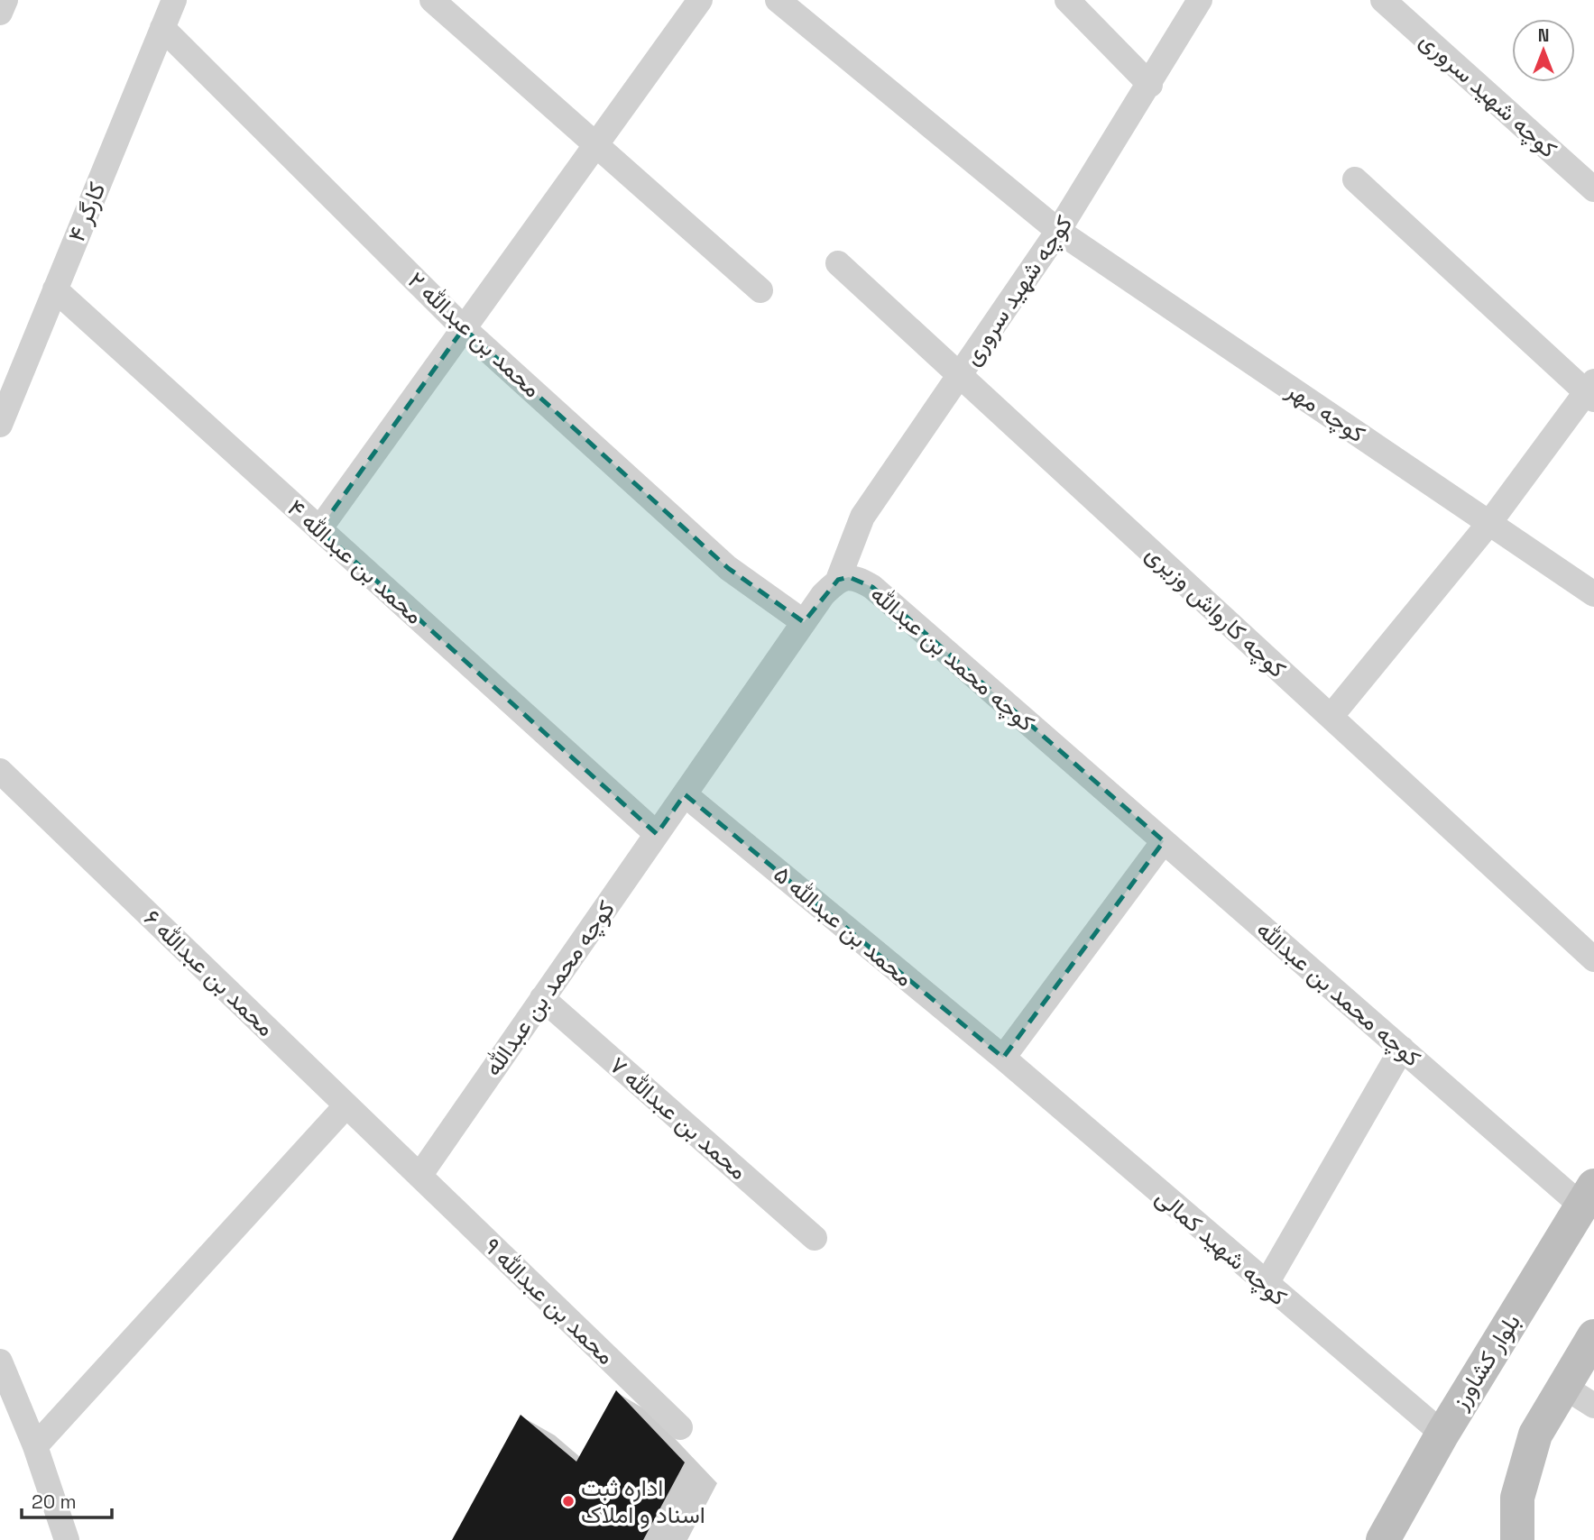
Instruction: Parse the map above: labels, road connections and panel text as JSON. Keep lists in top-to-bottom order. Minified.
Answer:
{"streets":{"main road":["بلوار کشاورز"],"street":["کوچه شهید سروری","کارگر ۴","محمد بن عبدالله ۲","کوچه مهر","محمد بن عبدالله ۴","کوچه کارواش وزیری","کوچه محمد بن عبدالله","محمد بن عبدالله ۵","محمد بن عبدالله ۶","محمد بن عبدالله ۷","کوچه شهید کمالی","محمد بن عبدالله ۹"]},"crossings":[["کوچه شهید سروری","کوچه مهر"],["کوچه شهید سروری","کوچه کارواش وزیری"],["کوچه شهید سروری","کوچه محمد بن عبدالله"],["کارگر ۴","محمد بن عبدالله ۲"],["کارگر ۴","محمد بن عبدالله ۴"],["محمد بن عبدالله ۲","کوچه محمد بن عبدالله"],["محمد بن عبدالله ۴","کوچه محمد بن عبدالله"],["کوچه محمد بن عبدالله","محمد بن عبدالله ۵"],["کوچه محمد بن عبدالله","محمد بن عبدالله ۶"],["کوچه محمد بن عبدالله","محمد بن عبدالله ۷"],["کوچه محمد بن عبدالله","محمد بن عبدالله ۹"],["کوچه محمد بن عبدالله","بلوار کشاورز"],["محمد بن عبدالله ۵","کوچه شهید کمالی"],["محمد بن عبدالله ۶","محمد بن عبدالله ۹"],["کوچه شهید کمالی","بلوار کشاورز"]],"places":["اداره ثبت اسناد و املاک"],"scale_bar":"20 m","north":"top"}
